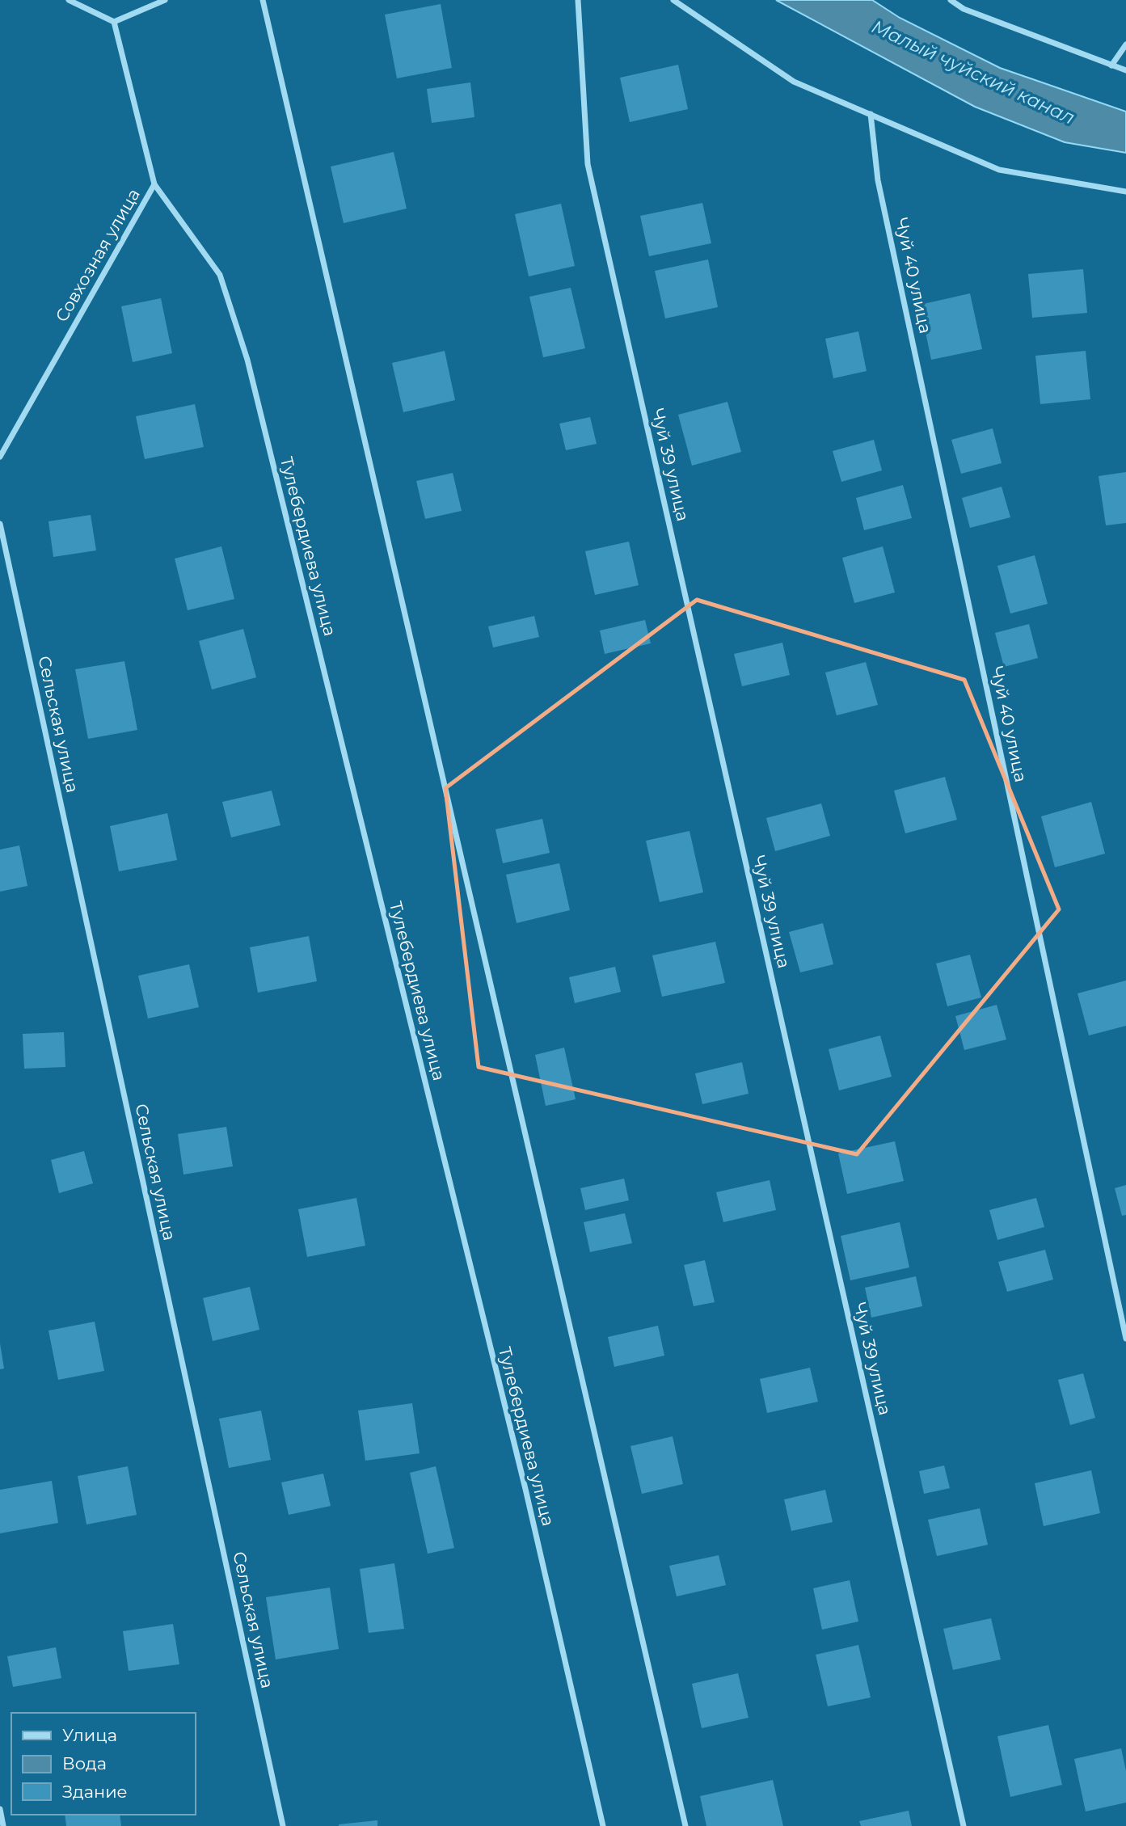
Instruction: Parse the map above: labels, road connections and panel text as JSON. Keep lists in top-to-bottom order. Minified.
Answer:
{"streets":{"street":["Совхозная улица","Чуй 40 улица","Чуй 39 улица","Тулебердиева улица","Сельская улица"]},"crossings":[["Совхозная улица","Тулебердиева улица"]],"water":["Малый чуйский канал"],"legend":["Улица","Вода","Здание"]}
